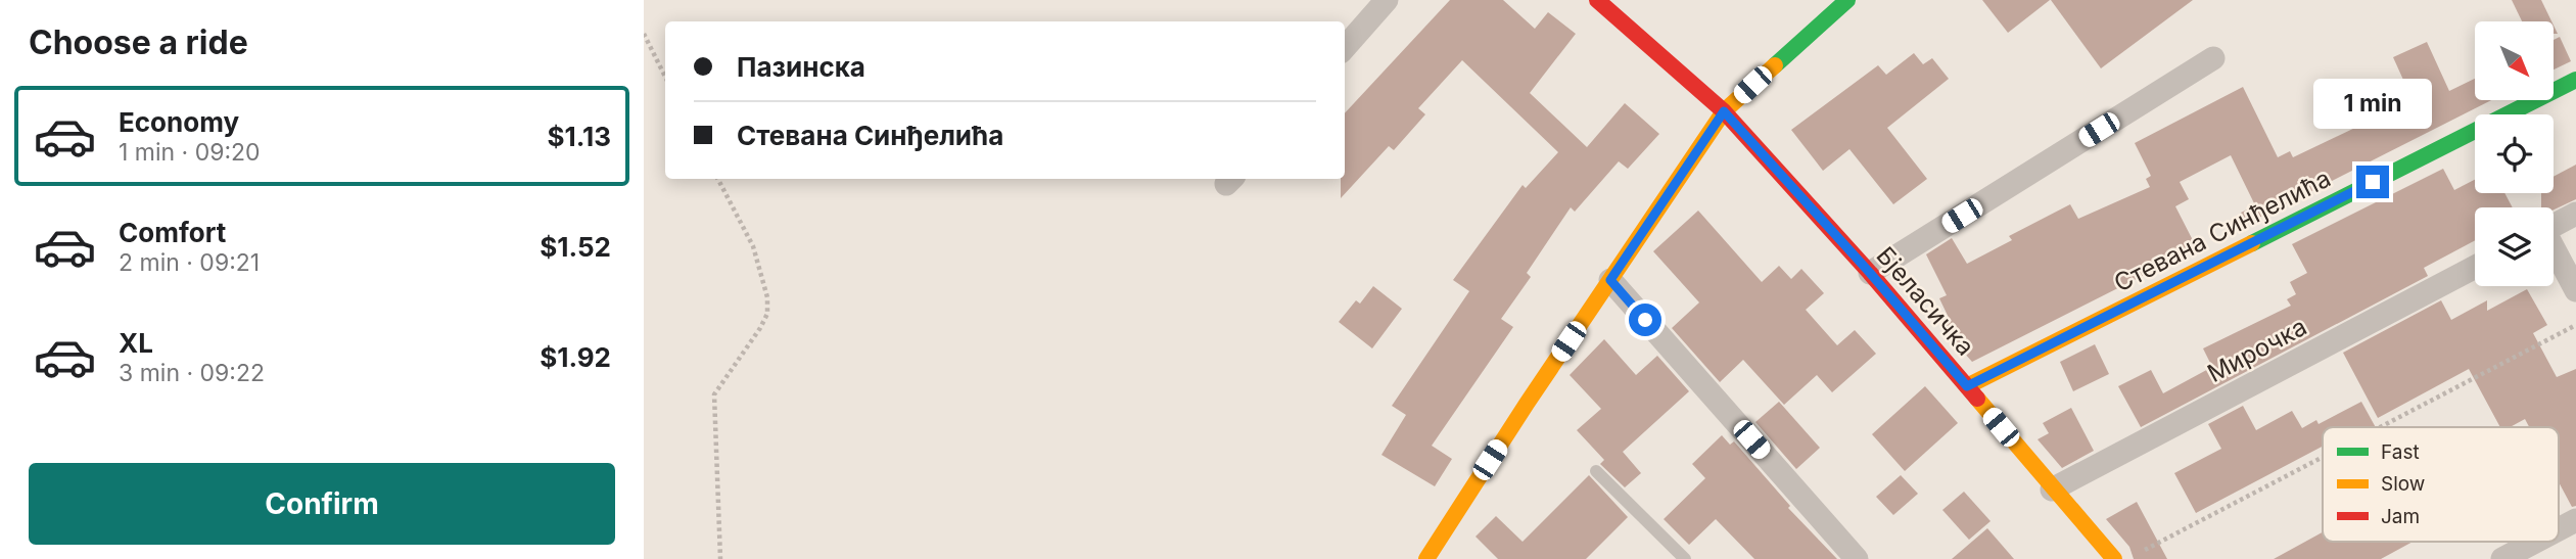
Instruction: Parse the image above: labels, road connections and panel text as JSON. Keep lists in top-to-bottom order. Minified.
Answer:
{"streets":{"street":["Стевана Синђелића","Бјеласичка","Мирочка"]},"crossings":[["Стевана Синђелића","Бјеласичка"],["Бјеласичка","Мирочка"]],"legend":["Fast","Slow","Jam"],"north":"bottom right","page":{"heading":"Choose a ride","banner":["Пазинска","Стевана Синђелића"],"bubble":"1 min","list":[{"name":"Economy","note":"1 min · 09:20","value":"$1.13"},{"name":"Comfort","note":"2 min · 09:21","value":"$1.52"},{"name":"XL","note":"3 min · 09:22","value":"$1.92"}],"buttons":"Confirm"}}
